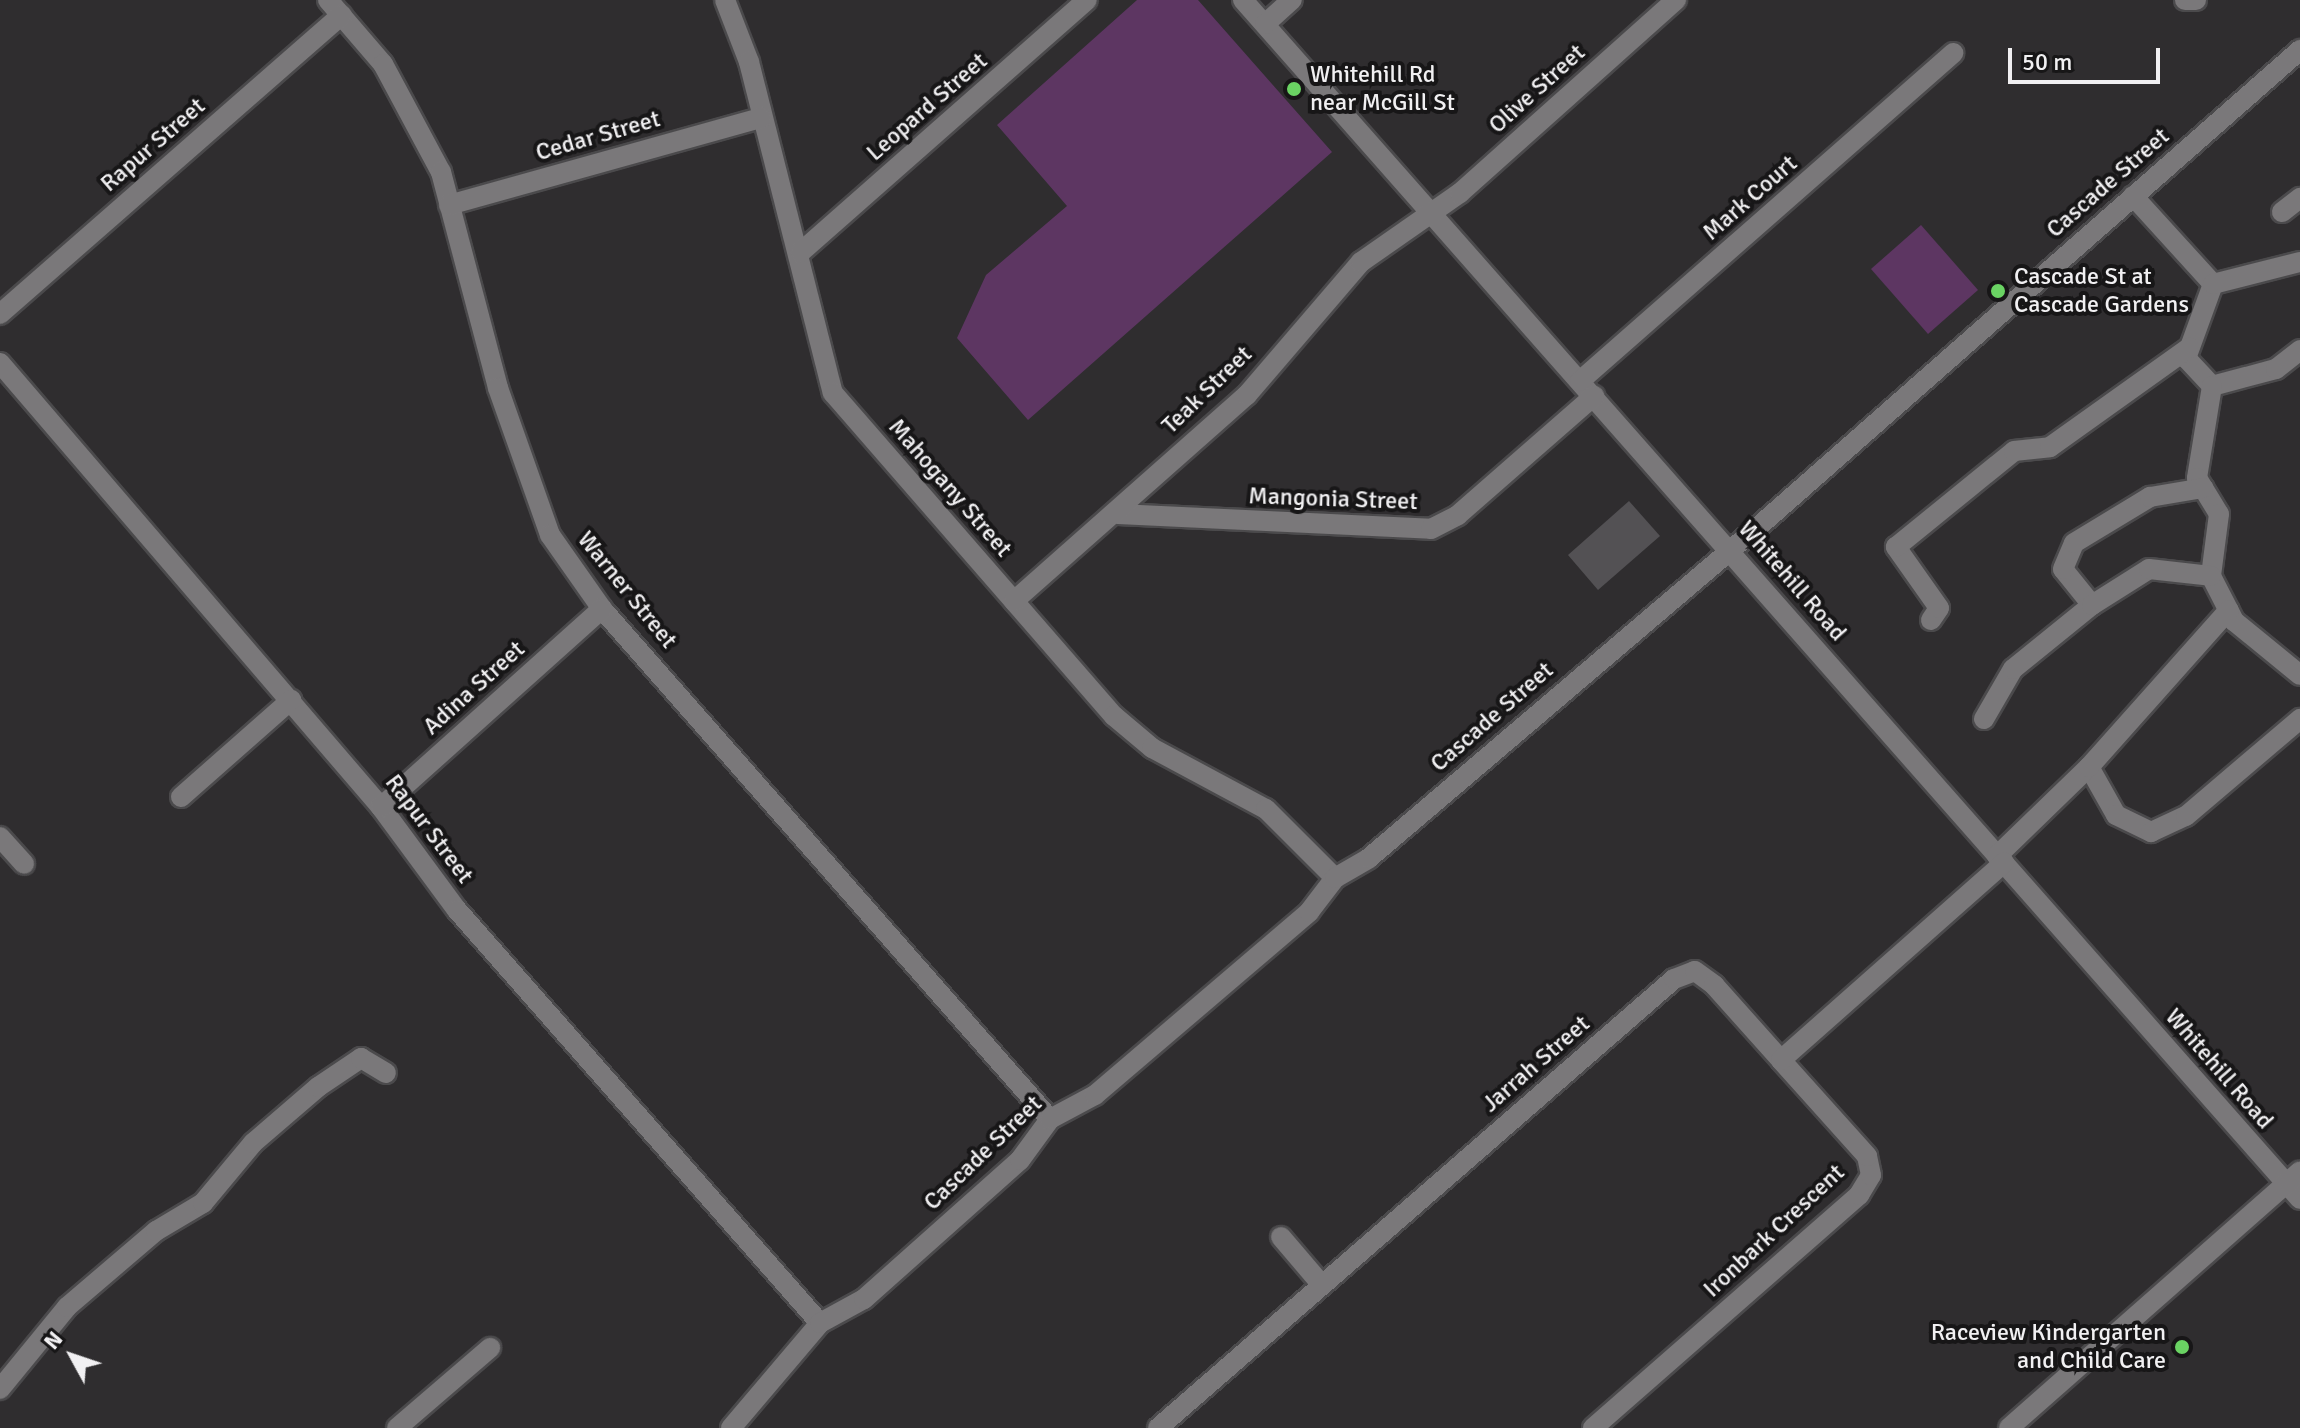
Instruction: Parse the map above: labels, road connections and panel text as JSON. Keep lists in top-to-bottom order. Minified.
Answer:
{"streets":{"street":["Olive Street","Leopard Street","Cedar Street","Rapur Street","Cascade Street","Mark Court","Teak Street","Mahogany Street","Mangonia Street","Whitehill Road","Warner Street","Adina Street","Jarrah Street","Ironbark Crescent"]},"crossings":[["Olive Street","Teak Street"],["Olive Street","Whitehill Road"],["Leopard Street","Mahogany Street"],["Cedar Street","Mahogany Street"],["Cedar Street","Warner Street"],["Rapur Street","Cascade Street"],["Rapur Street","Warner Street"],["Rapur Street","Adina Street"],["Cascade Street","Mahogany Street"],["Cascade Street","Whitehill Road"],["Cascade Street","Warner Street"],["Mark Court","Mangonia Street"],["Mark Court","Whitehill Road"],["Teak Street","Mahogany Street"],["Teak Street","Mangonia Street"],["Teak Street","Whitehill Road"],["Mangonia Street","Whitehill Road"],["Warner Street","Adina Street"],["Jarrah Street","Ironbark Crescent"]],"places":["Whitehill Rd near McGill St","Cascade St at Cascade Gardens","Raceview Kindergarten and Child Care"],"scale_bar":"50 m","north":"top left"}
